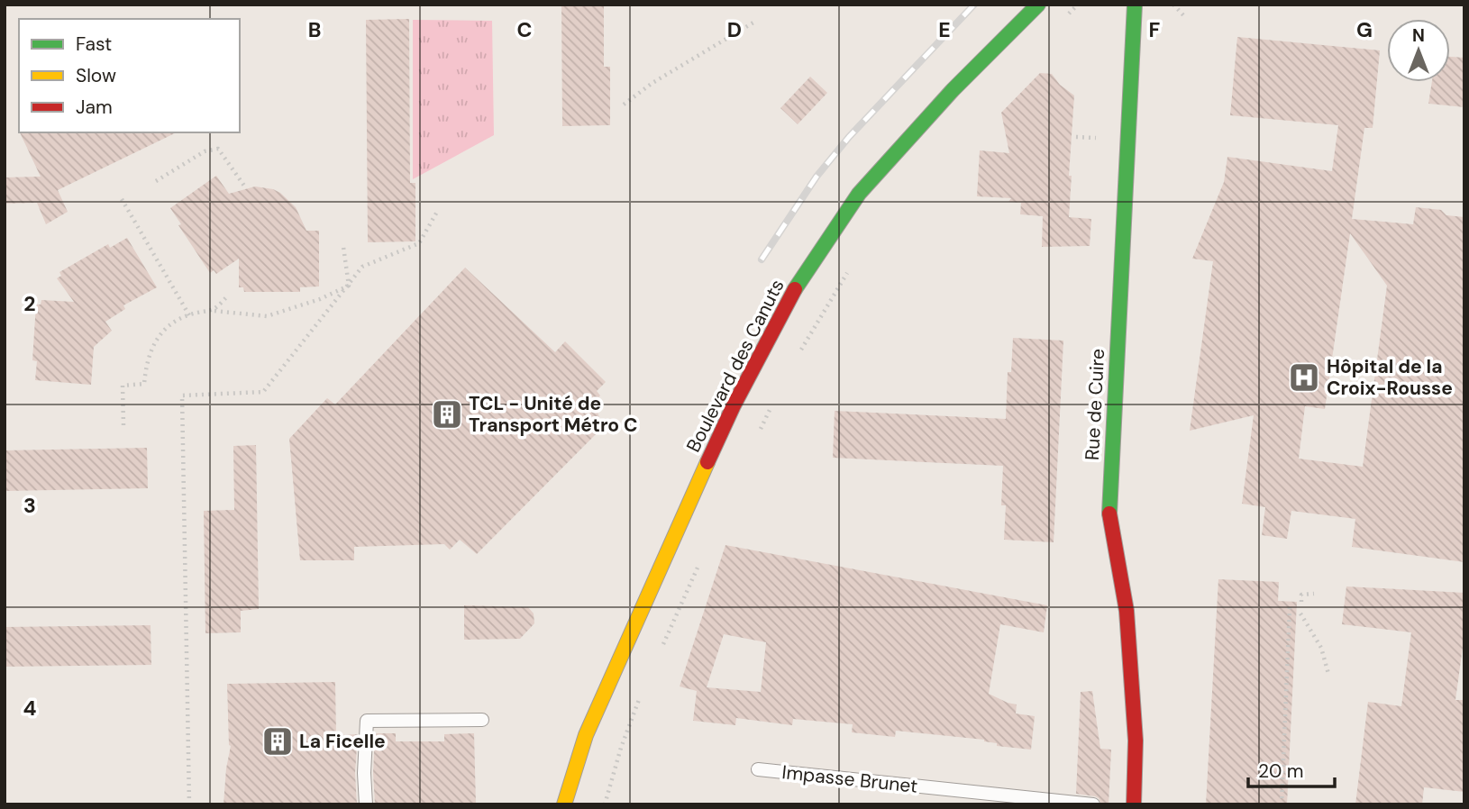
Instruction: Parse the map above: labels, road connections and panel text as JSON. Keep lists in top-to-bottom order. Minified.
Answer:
{"streets":{"main road":["Boulevard des Canuts","Rue de Cuire"],"lane":["Impasse Brunet"]},"places":{"hospital":["Hôpital de la Croix-Rousse"],"building":["TCL - Unité de Transport Métro C","La Ficelle"]},"legend":["Fast","Slow","Jam"],"scale_bar":"20 m","north":"top","grid":{"columns":["B","C","D","E","F","G"],"rows":["2","3","4"]}}
